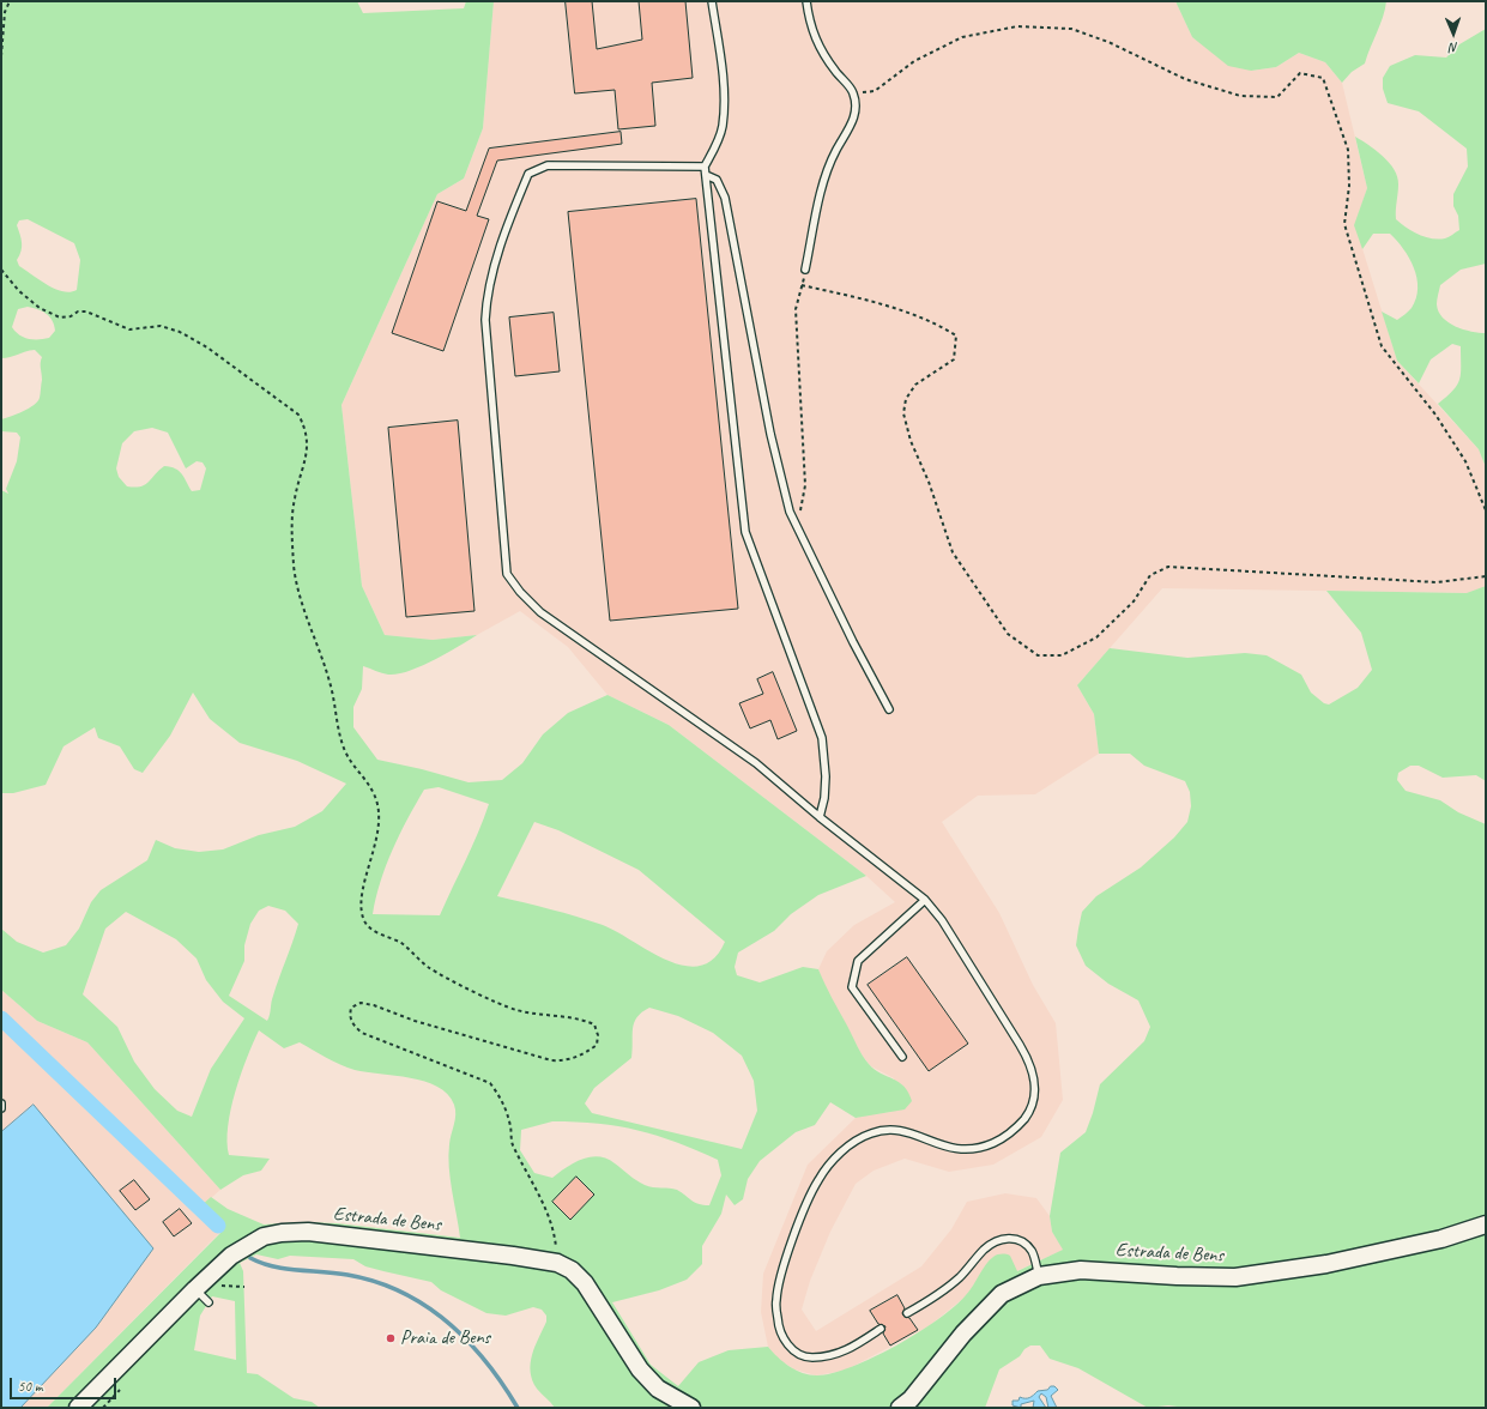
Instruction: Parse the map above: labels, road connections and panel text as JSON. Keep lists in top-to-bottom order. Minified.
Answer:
{"streets":{"street":["Estrada de Bens"]},"places":["Praia de Bens"],"scale_bar":"50 m","north":"bottom"}
